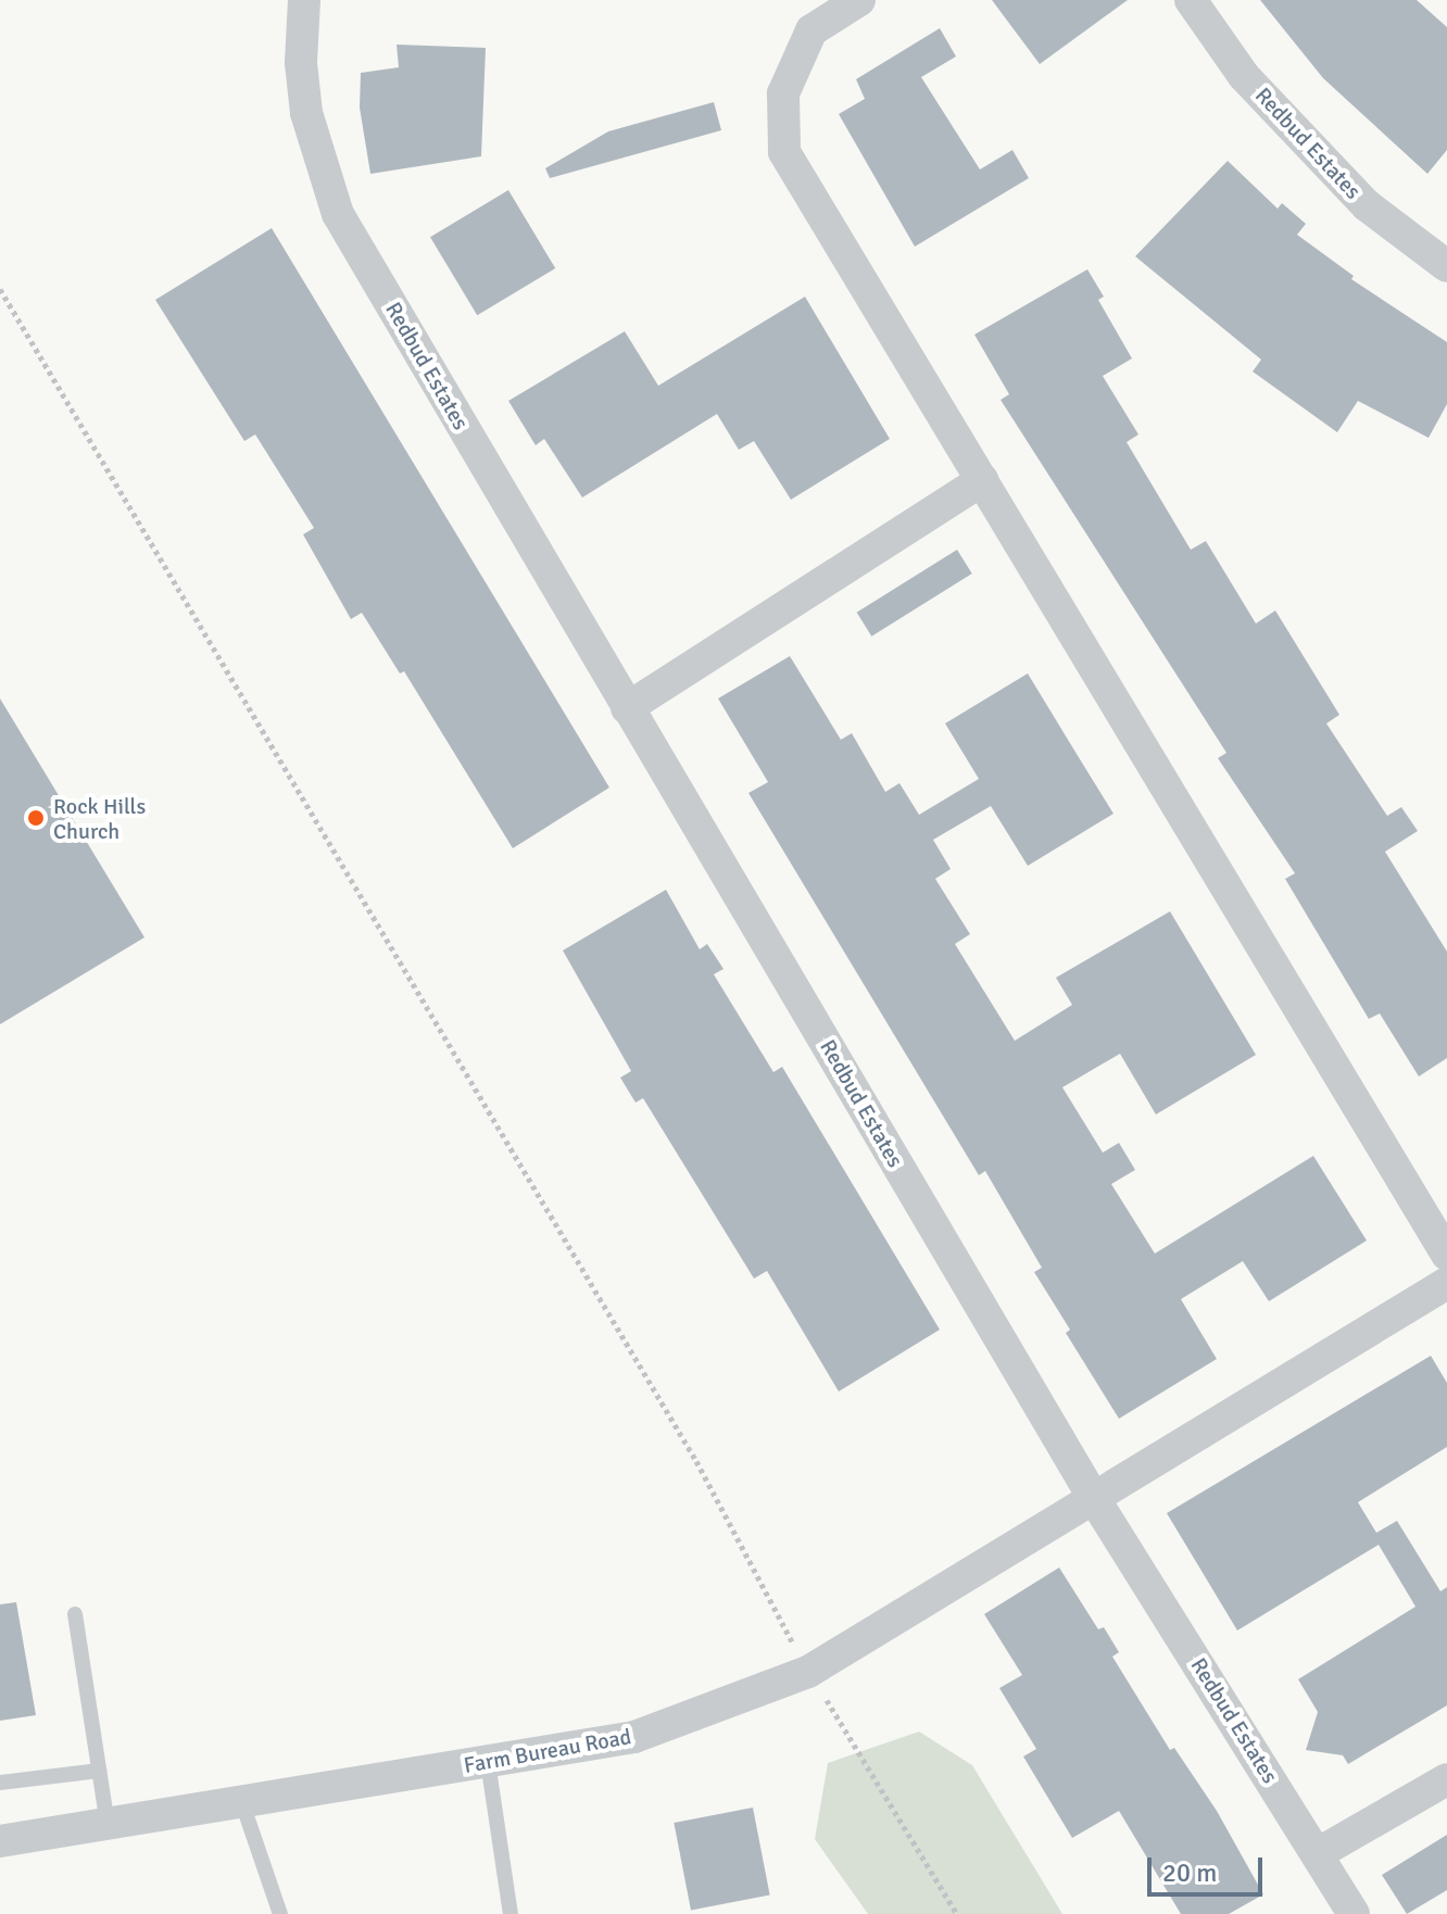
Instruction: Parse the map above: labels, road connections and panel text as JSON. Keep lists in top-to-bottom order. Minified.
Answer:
{"streets":{"street":["Redbud Estates","Farm Bureau Road"]},"crossings":[["Redbud Estates","Farm Bureau Road"]],"places":["Rock Hills Church"],"scale_bar":"20 m"}
